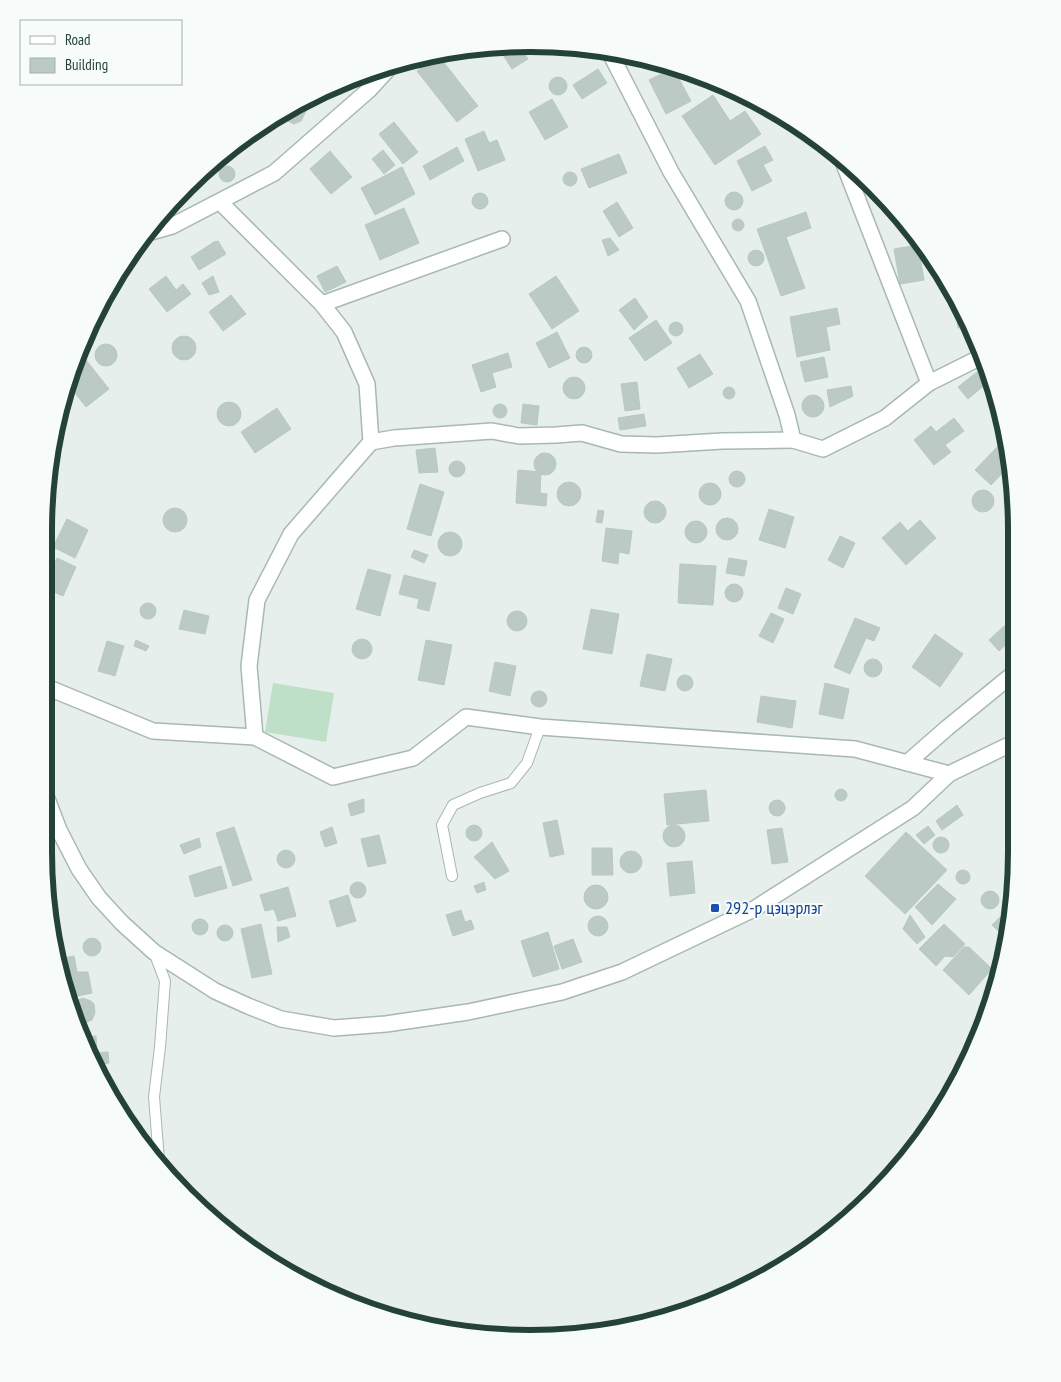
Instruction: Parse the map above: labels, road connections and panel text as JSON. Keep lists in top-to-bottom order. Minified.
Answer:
{"places":{"transit":["292-р цэцэрлэг"]},"legend":["Road","Building"]}
